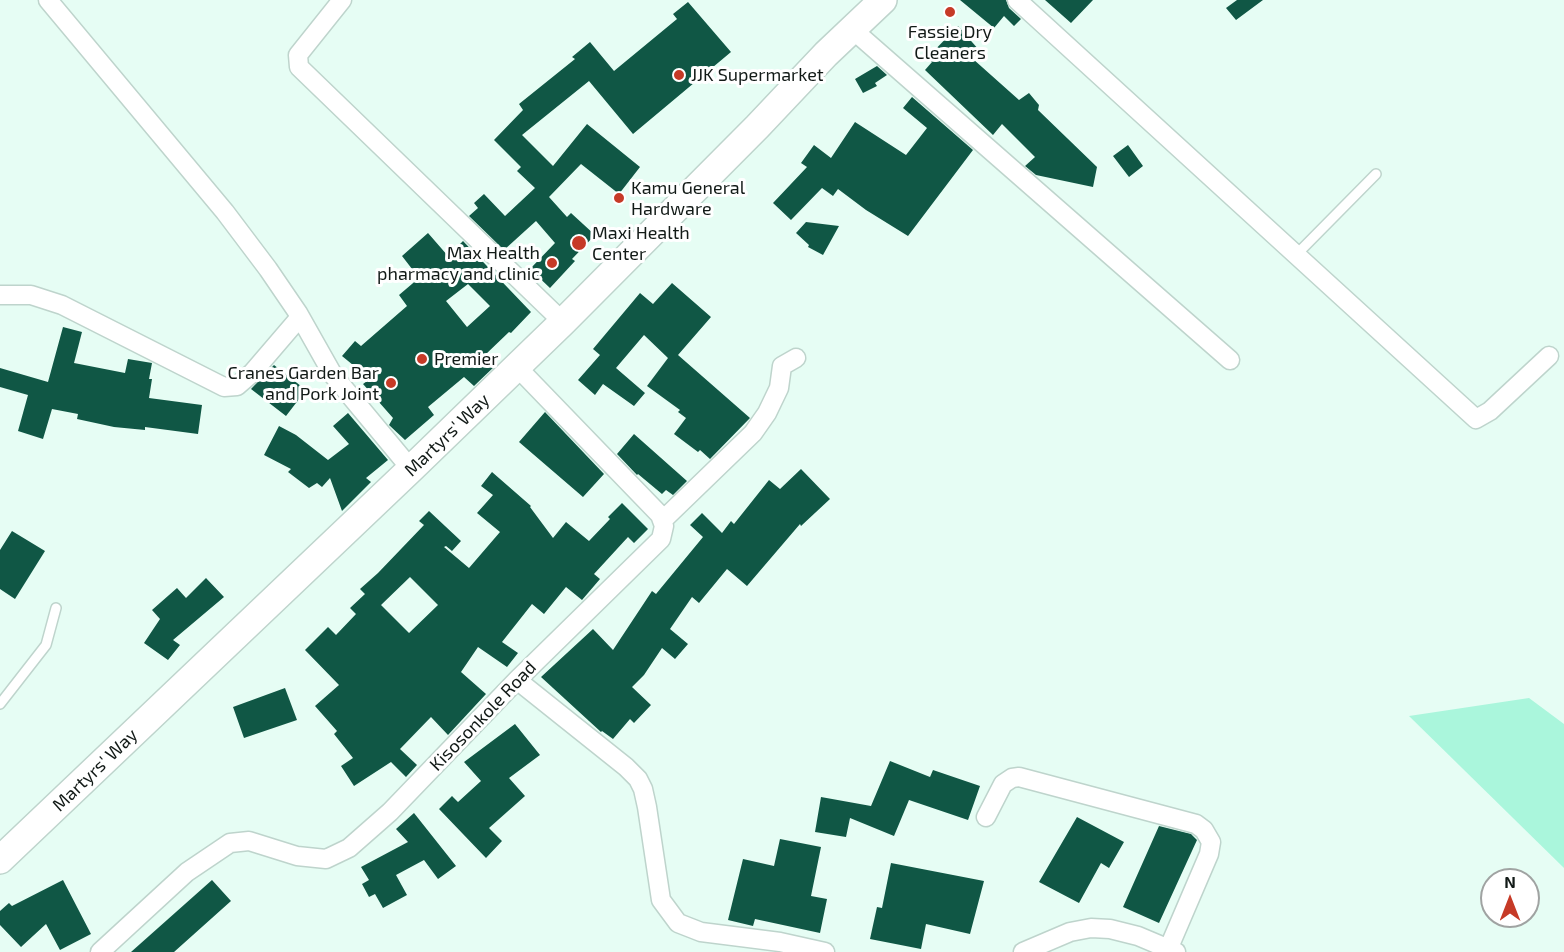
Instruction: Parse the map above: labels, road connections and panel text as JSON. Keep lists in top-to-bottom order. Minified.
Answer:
{"streets":{"main road":["Martyrs' Way"],"street":["Kisosonkole Road"]},"places":["Fassie Dry Cleaners","JJK Supermarket","Kamu General Hardware","Maxi Health Center","Max Health pharmacy and clinic","Premier","Cranes Garden Bar and Pork Joint"],"north":"top"}
